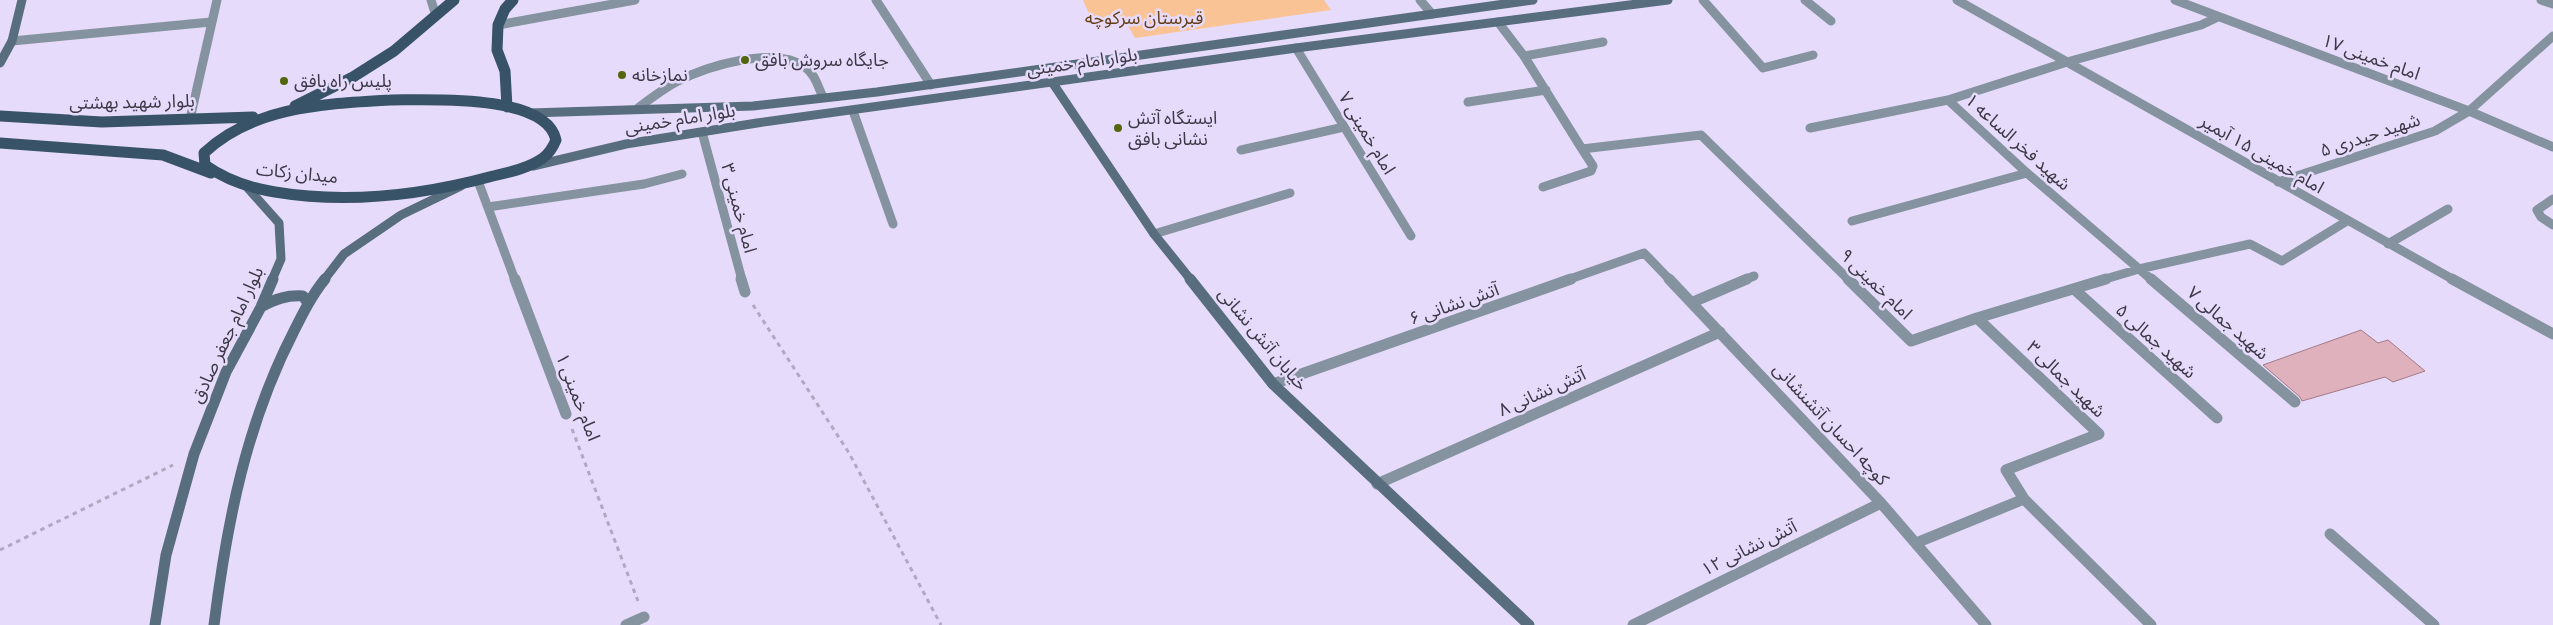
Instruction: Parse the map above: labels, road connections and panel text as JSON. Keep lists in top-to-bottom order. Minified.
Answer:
{"streets":{"main road":["بلوار امام خمینی","بلوار شهید بهشتی","میدان زکات","بلوار امام جعفر صادق","خیابان آتش نشانی"],"street":["امام خمینی ۱۷","امام خمینی ۷","شهید حیدری ۵","شهید فخر الساعه ۱","امام خمینی ۱۵ آبمیر","امام خمینی ۳","امام خمینی ۹","آتش نشانی ۶","شهید جمالی ۷","شهید جمالی ۵","شهید جمالی ۳","آتش نشانی ۸","امام خمینی ۱","کوچه احسان آتشنشانی","آتش نشانی ۱۲"]},"crossings":[["امام خمینی ۱۷","شهید حیدری ۵"],["امام خمینی ۱۷","شهید فخر الساعه ۱"],["بلوار امام خمینی","امام خمینی ۷"],["بلوار امام خمینی","میدان زکات"],["بلوار امام خمینی","امام خمینی ۳"],["بلوار امام خمینی","خیابان آتش نشانی"],["بلوار شهید بهشتی","میدان زکات"],["شهید حیدری ۵","امام خمینی ۱۵ آبمیر"],["شهید فخر الساعه ۱","امام خمینی ۱۵ آبمیر"],["شهید فخر الساعه ۱","امام خمینی ۹"],["شهید فخر الساعه ۱","شهید جمالی ۷"],["امام خمینی ۱۵ آبمیر","امام خمینی ۹"],["میدان زکات","بلوار امام جعفر صادق"],["میدان زکات","امام خمینی ۱"],["امام خمینی ۹","شهید جمالی ۷"],["امام خمینی ۹","شهید جمالی ۵"],["امام خمینی ۹","شهید جمالی ۳"],["آتش نشانی ۶","خیابان آتش نشانی"],["آتش نشانی ۶","کوچه احسان آتشنشانی"],["خیابان آتش نشانی","آتش نشانی ۸"],["آتش نشانی ۸","کوچه احسان آتشنشانی"],["کوچه احسان آتشنشانی","آتش نشانی ۱۲"]],"parks":["قبرستان سرکوچه"],"places":["جایگاه سروش بافق","نمازخانه","پلیس راه بافق","ایستگاه آتش نشانی بافق"]}
